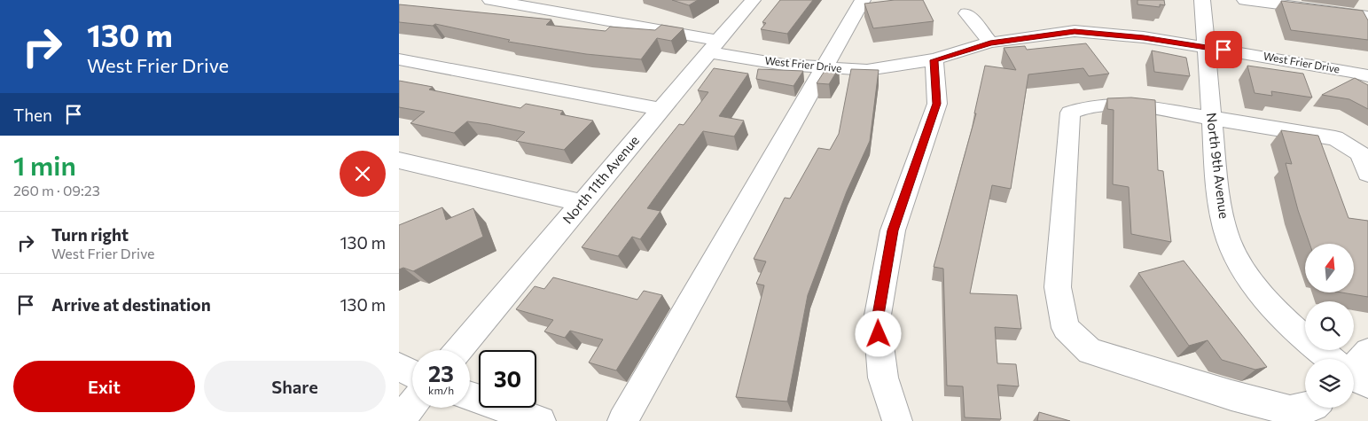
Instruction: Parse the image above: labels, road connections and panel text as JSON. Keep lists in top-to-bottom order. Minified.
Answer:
{"streets":{"street":["West Frier Drive","North 9th Avenue","North 11th Avenue"]},"crossings":[["West Frier Drive","North 9th Avenue"],["West Frier Drive","North 11th Avenue"]],"north":"top","page":{"turn":["130 m","West Frier Drive"],"then":"Then","heading":["1 min","260 m · 09:23"],"list":[{"name":"Turn right","note":"West Frier Drive","value":"130 m"},{"name":"Arrive at destination","value":"130 m"}],"speed":"23 km/h","limit":"30","buttons":["Exit","Share"]}}
